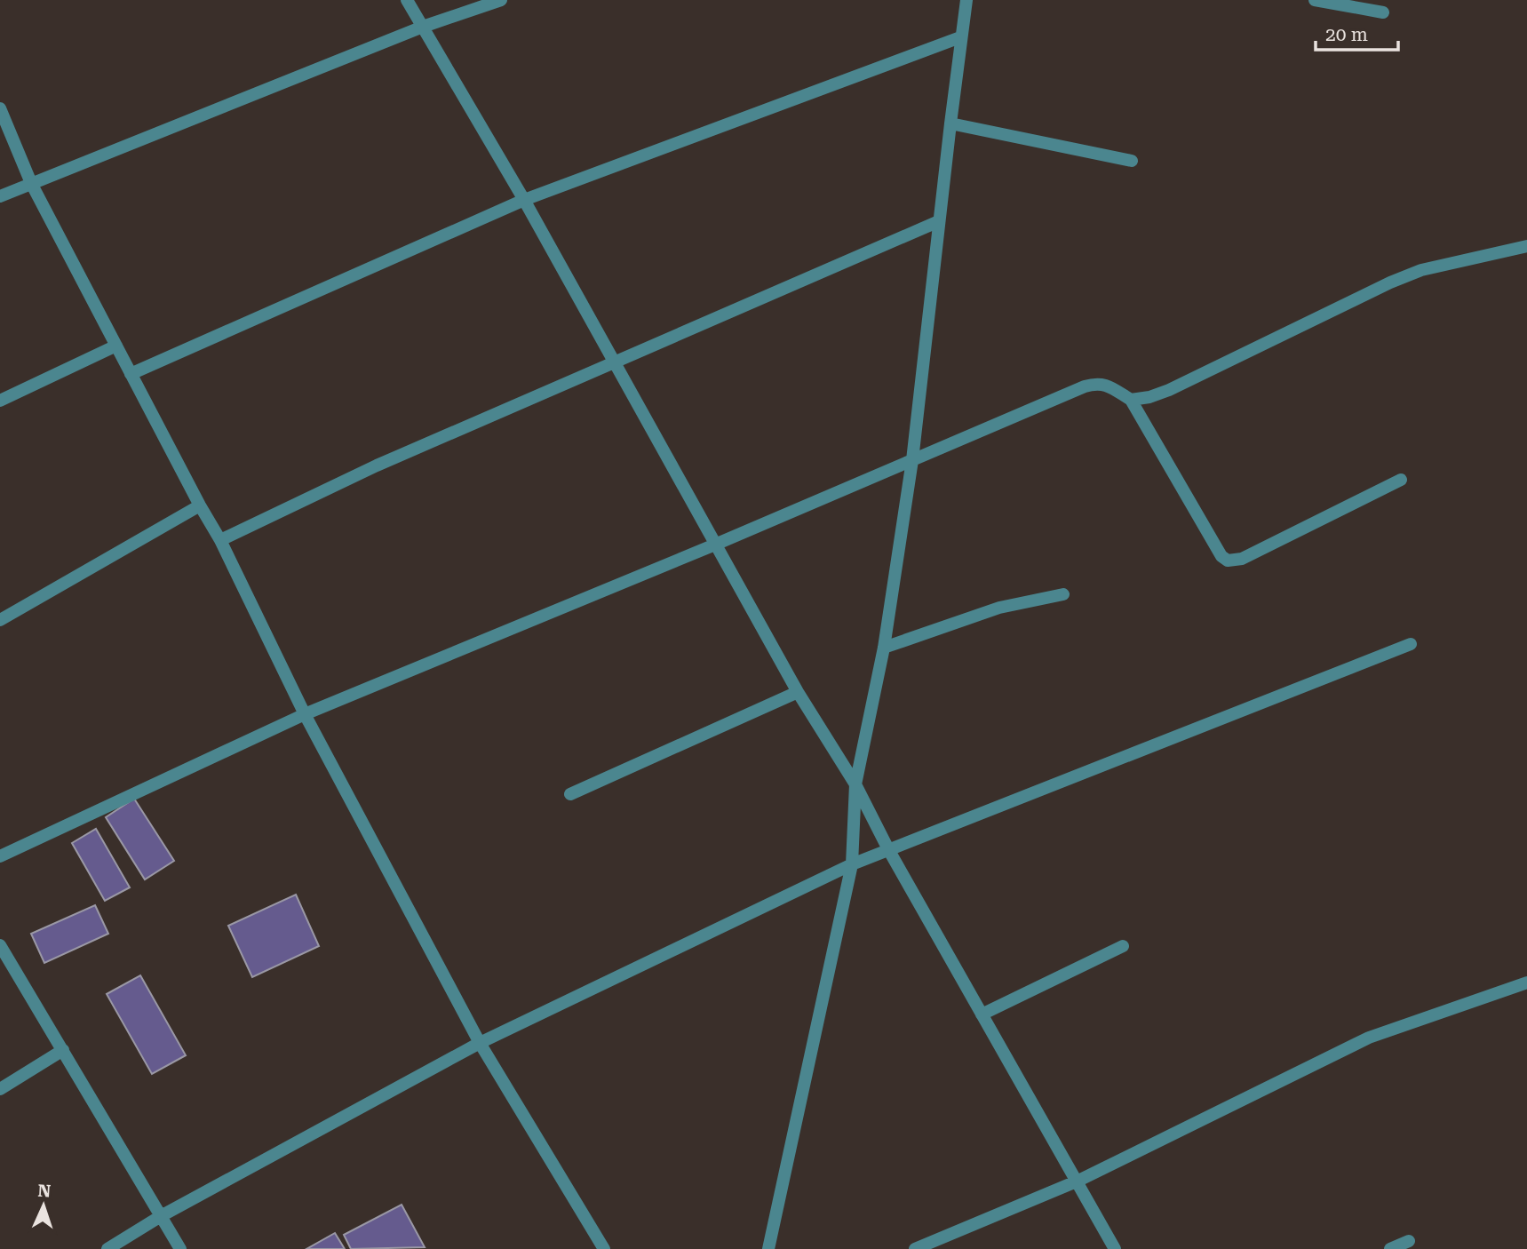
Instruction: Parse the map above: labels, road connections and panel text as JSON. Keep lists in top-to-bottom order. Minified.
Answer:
{"scale_bar":"20 m","north":"top"}
